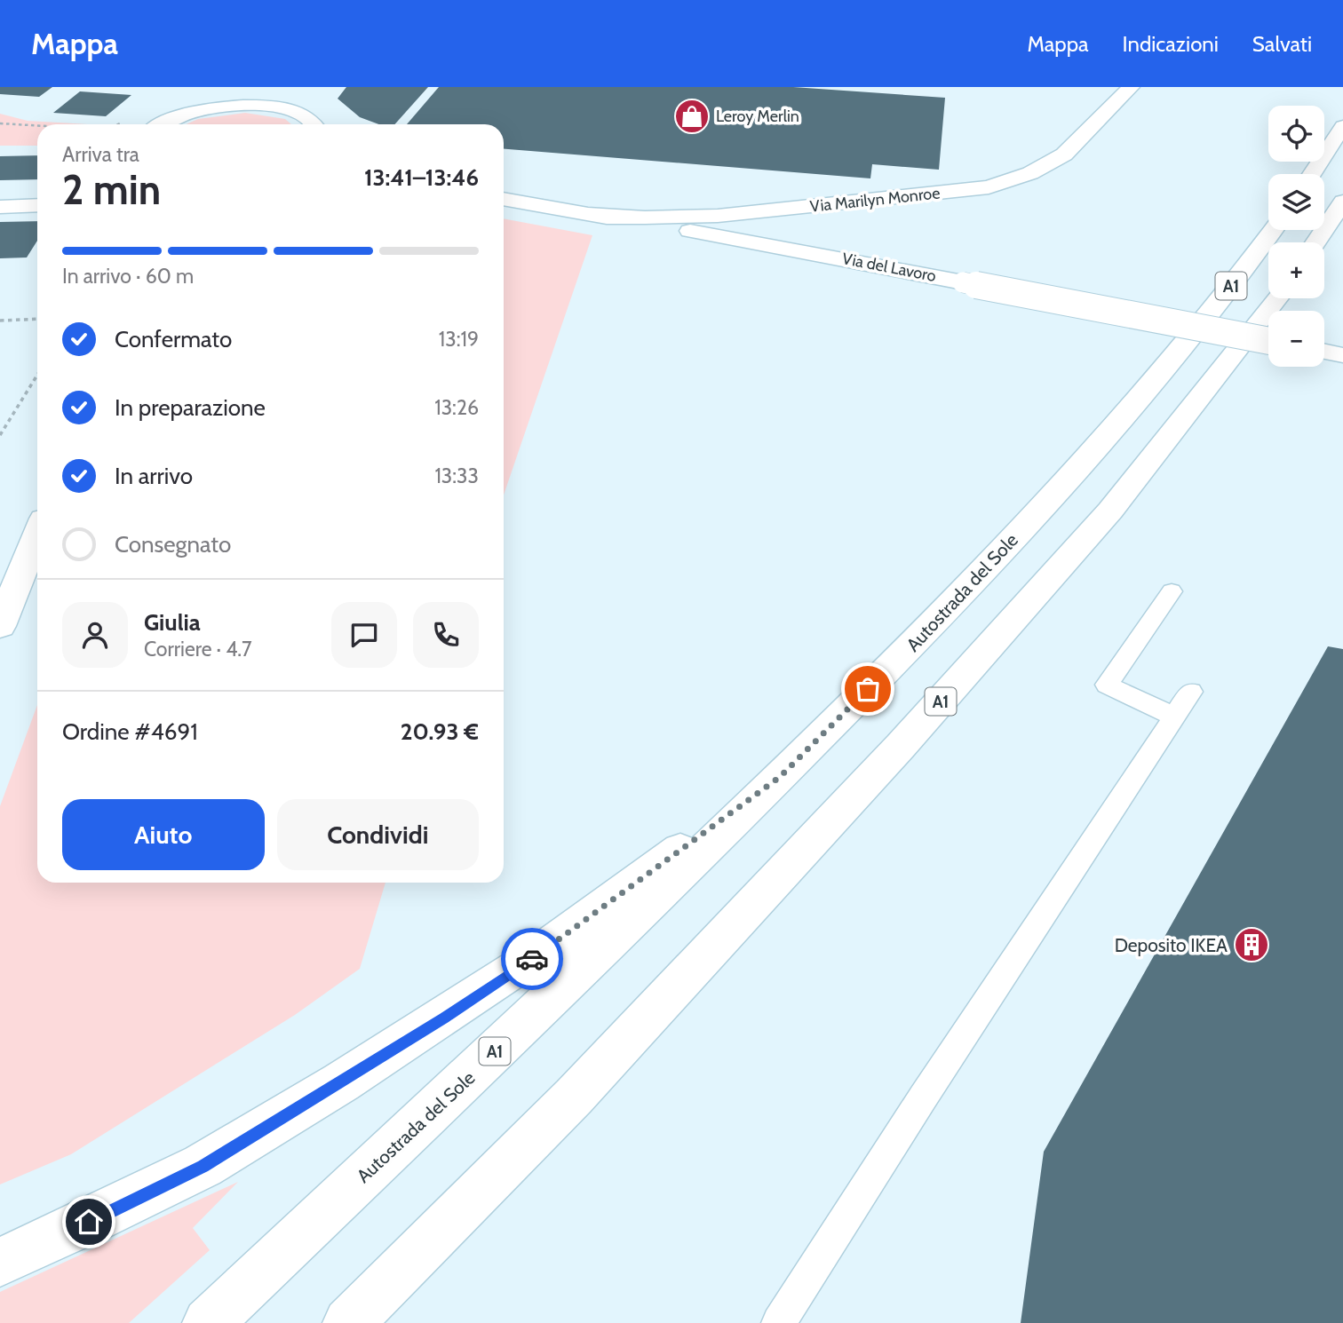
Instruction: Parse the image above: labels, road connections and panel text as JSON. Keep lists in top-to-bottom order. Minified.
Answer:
{"streets":{"main road":["Via Marilyn Monroe","Via del Lavoro","A1","Autostrada del Sole"]},"crossings":[["Via Marilyn Monroe","Via del Lavoro"]],"places":{"shop":["Leroy Merlin"],"building":["Deposito IKEA"]},"page":{"header":"Mappa","nav":["Mappa","Indicazioni","Salvati"],"map_buttons":["+","−"],"heading":["2 min","Arriva tra","13:41–13:46"],"panel":["Giulia","Corriere · 4.7","Ordine #4691","20.93 €"],"bar":"In arrivo · 60 m","list":[["Confermato","13:19"],["In preparazione","13:26"],["In arrivo","13:33"],"Consegnato"],"buttons":["Aiuto","Condividi"]}}
